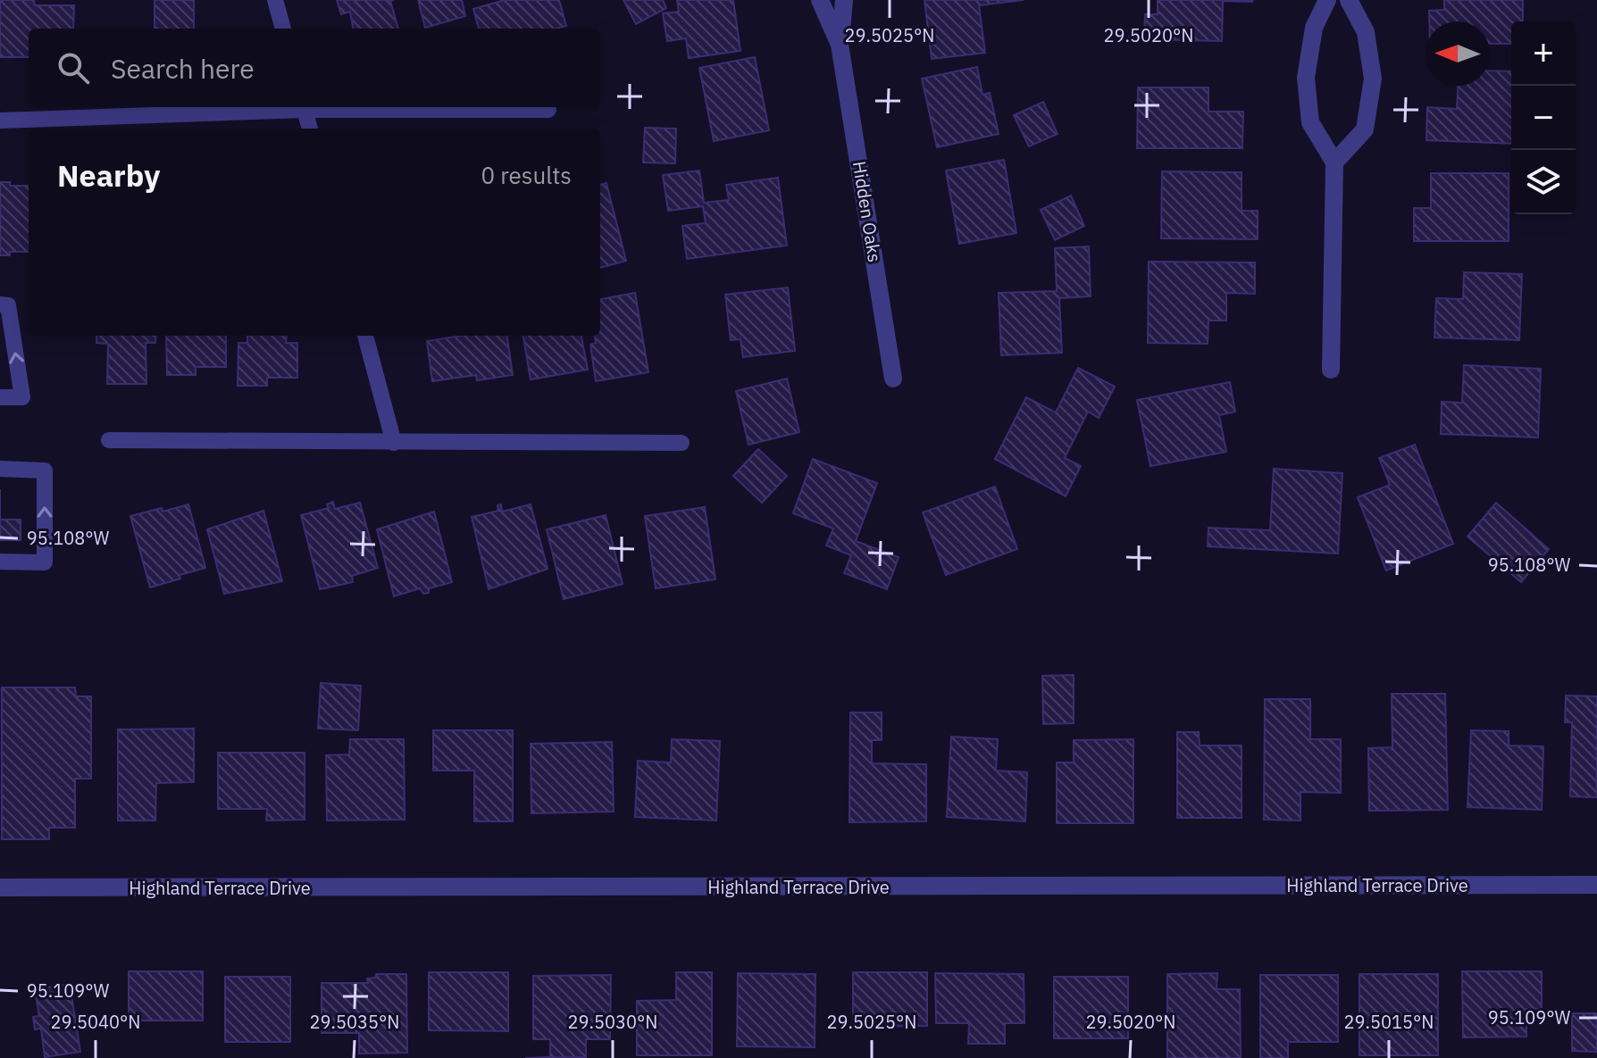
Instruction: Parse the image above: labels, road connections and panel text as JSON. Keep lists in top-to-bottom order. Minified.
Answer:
{"streets":{"street":["Hidden Oaks","Highland Terrace Drive"]},"north":"left","page":{"map_buttons":["+","−"],"search":"Search here","heading":["Nearby","0 results"]},"coordinates":["29.5025°N","29.5020°N","95.108°W","95.109°W","29.5040°N","29.5035°N","29.5030°N","29.5015°N"]}
